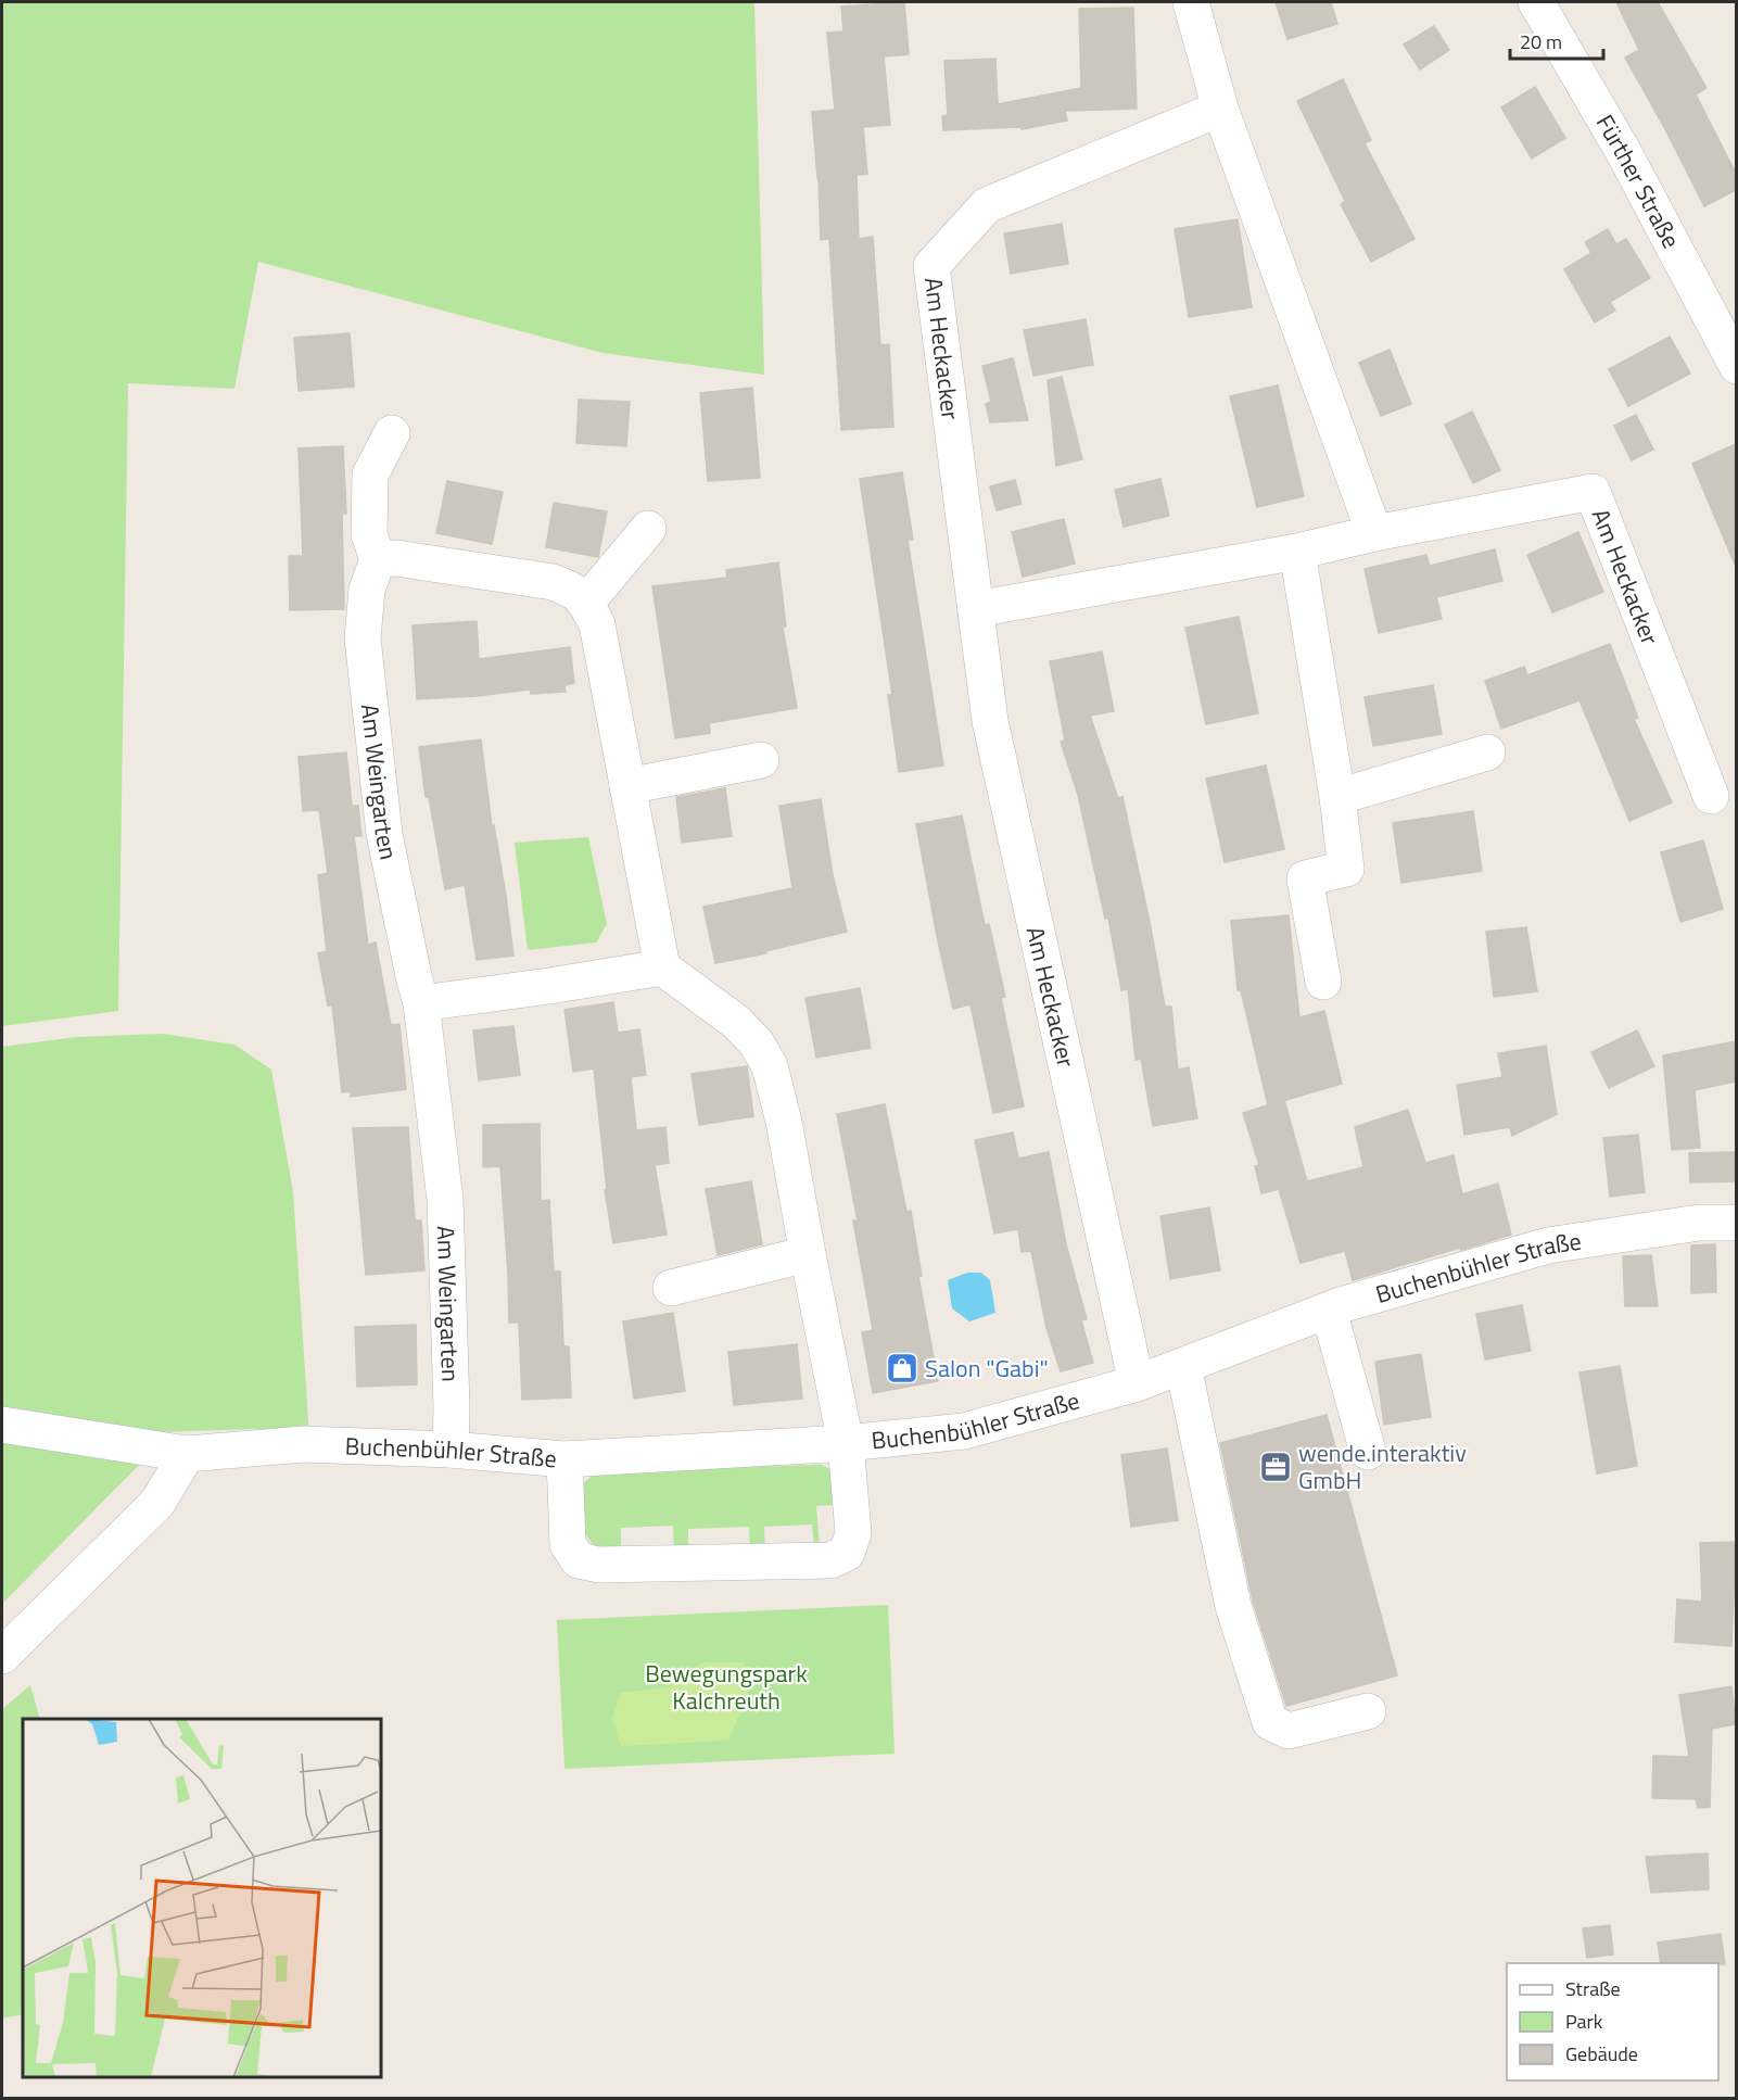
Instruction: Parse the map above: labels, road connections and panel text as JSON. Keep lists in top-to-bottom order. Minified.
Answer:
{"streets":{"street":["Fürther Straße","Am Heckacker","Am Weingarten","Buchenbühler Straße"]},"crossings":[["Am Heckacker","Buchenbühler Straße"],["Am Weingarten","Buchenbühler Straße"]],"parks":["Bewegungspark Kalchreuth"],"places":{"shop":["Salon \"Gabi\""],"office":["wende.interaktiv GmbH"]},"legend":["Straße","Park","Gebäude"],"scale_bar":"20 m"}
